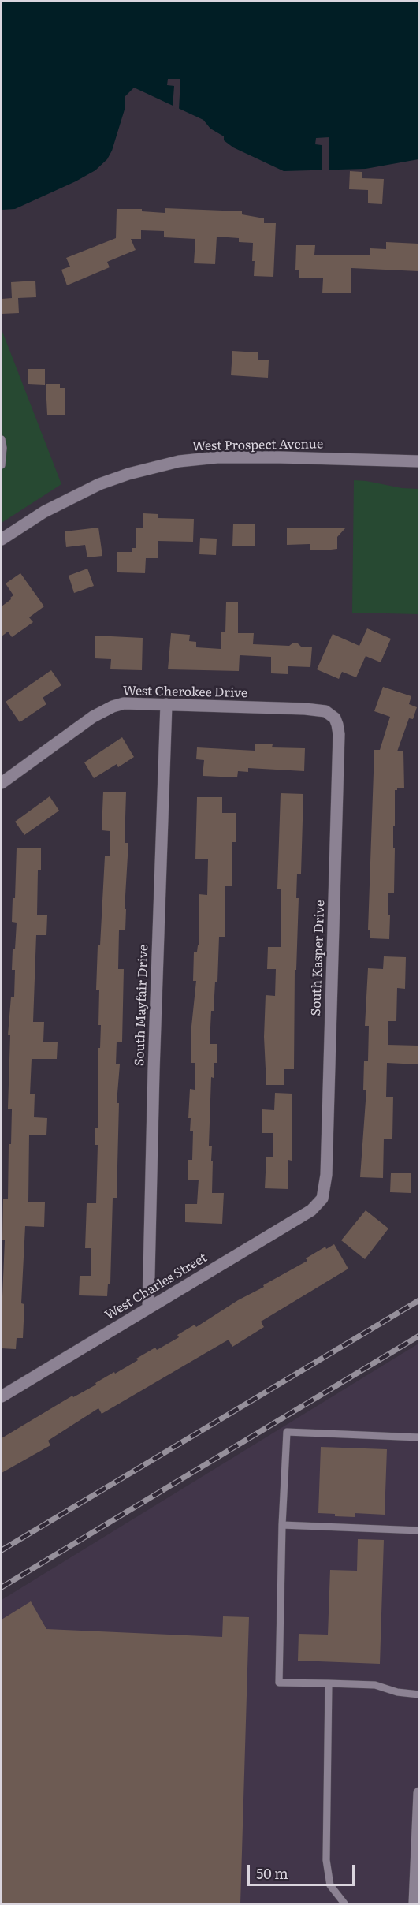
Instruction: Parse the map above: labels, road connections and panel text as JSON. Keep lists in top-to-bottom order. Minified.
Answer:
{"streets":{"street":["West Prospect Avenue","West Cherokee Drive","South Kasper Drive","South Mayfair Drive","West Charles Street"]},"crossings":[["West Cherokee Drive","South Kasper Drive"],["West Cherokee Drive","South Mayfair Drive"],["South Kasper Drive","West Charles Street"],["South Mayfair Drive","West Charles Street"]],"scale_bar":"50 m"}
